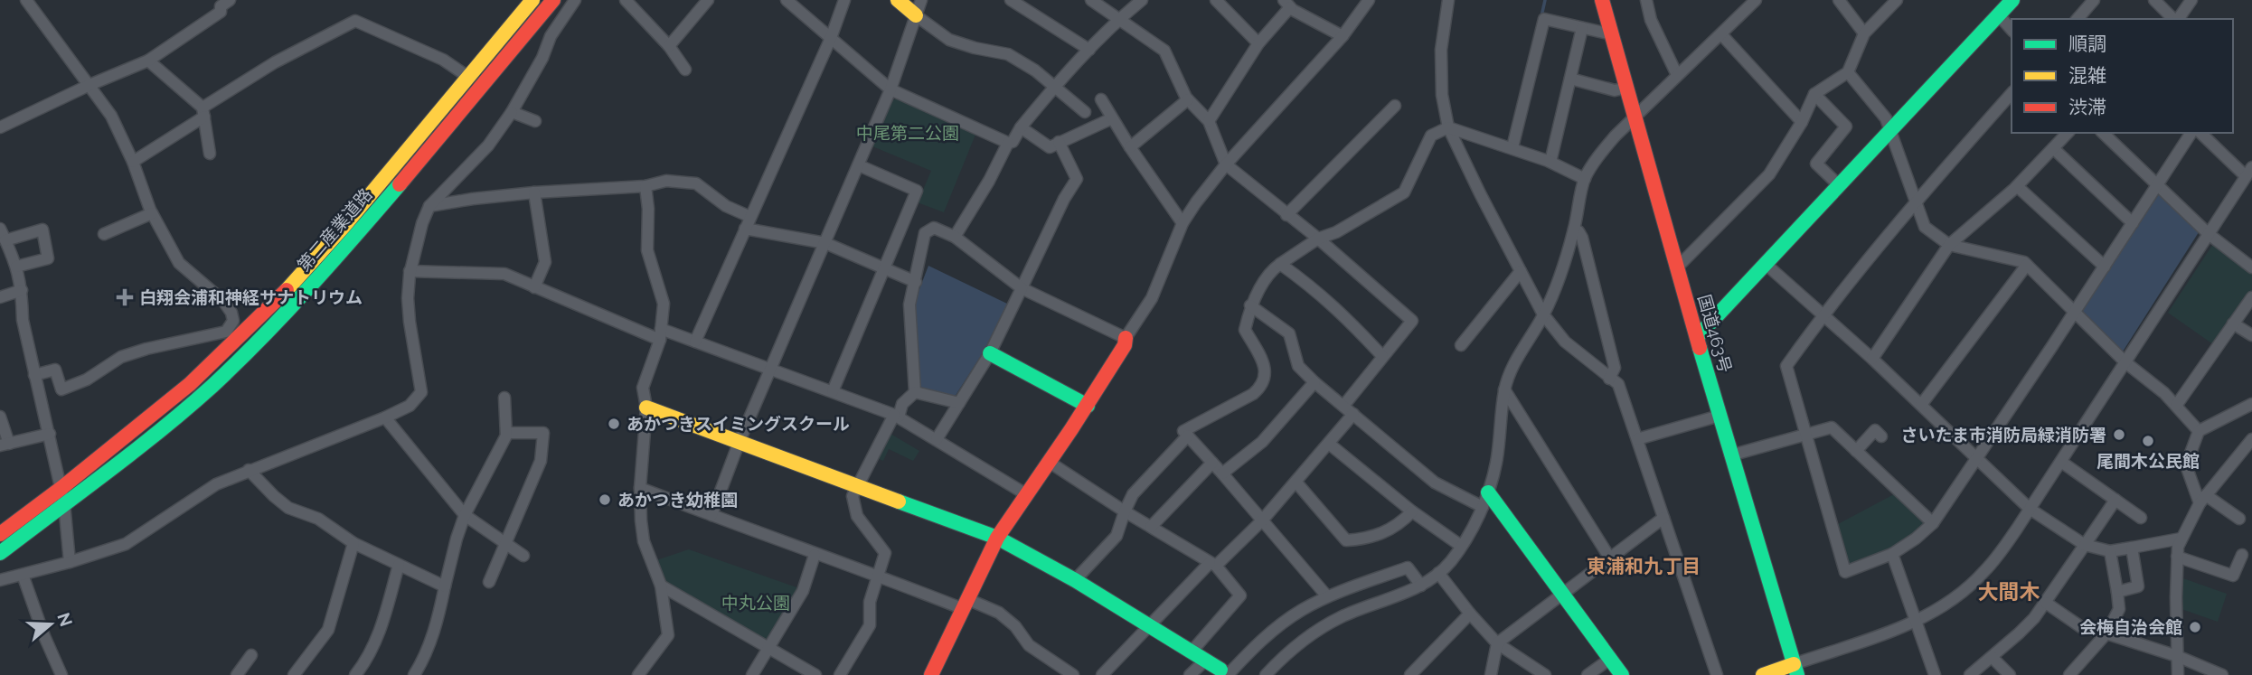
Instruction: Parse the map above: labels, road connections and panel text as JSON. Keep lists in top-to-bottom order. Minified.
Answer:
{"streets":{"main road":["第二産業道路","国道463号"]},"districts":["東浦和九丁目","大間木"],"parks":["中尾第二公園","中丸公園"],"places":{"health":["白翔会浦和神経サナトリウム"],"other":["あかつきスイミングスクール","さいたま市消防局緑消防署","尾間木公民館","あかつき幼稚園","会梅自治会館"]},"legend":["順調","混雑","渋滞"],"north":"right"}
